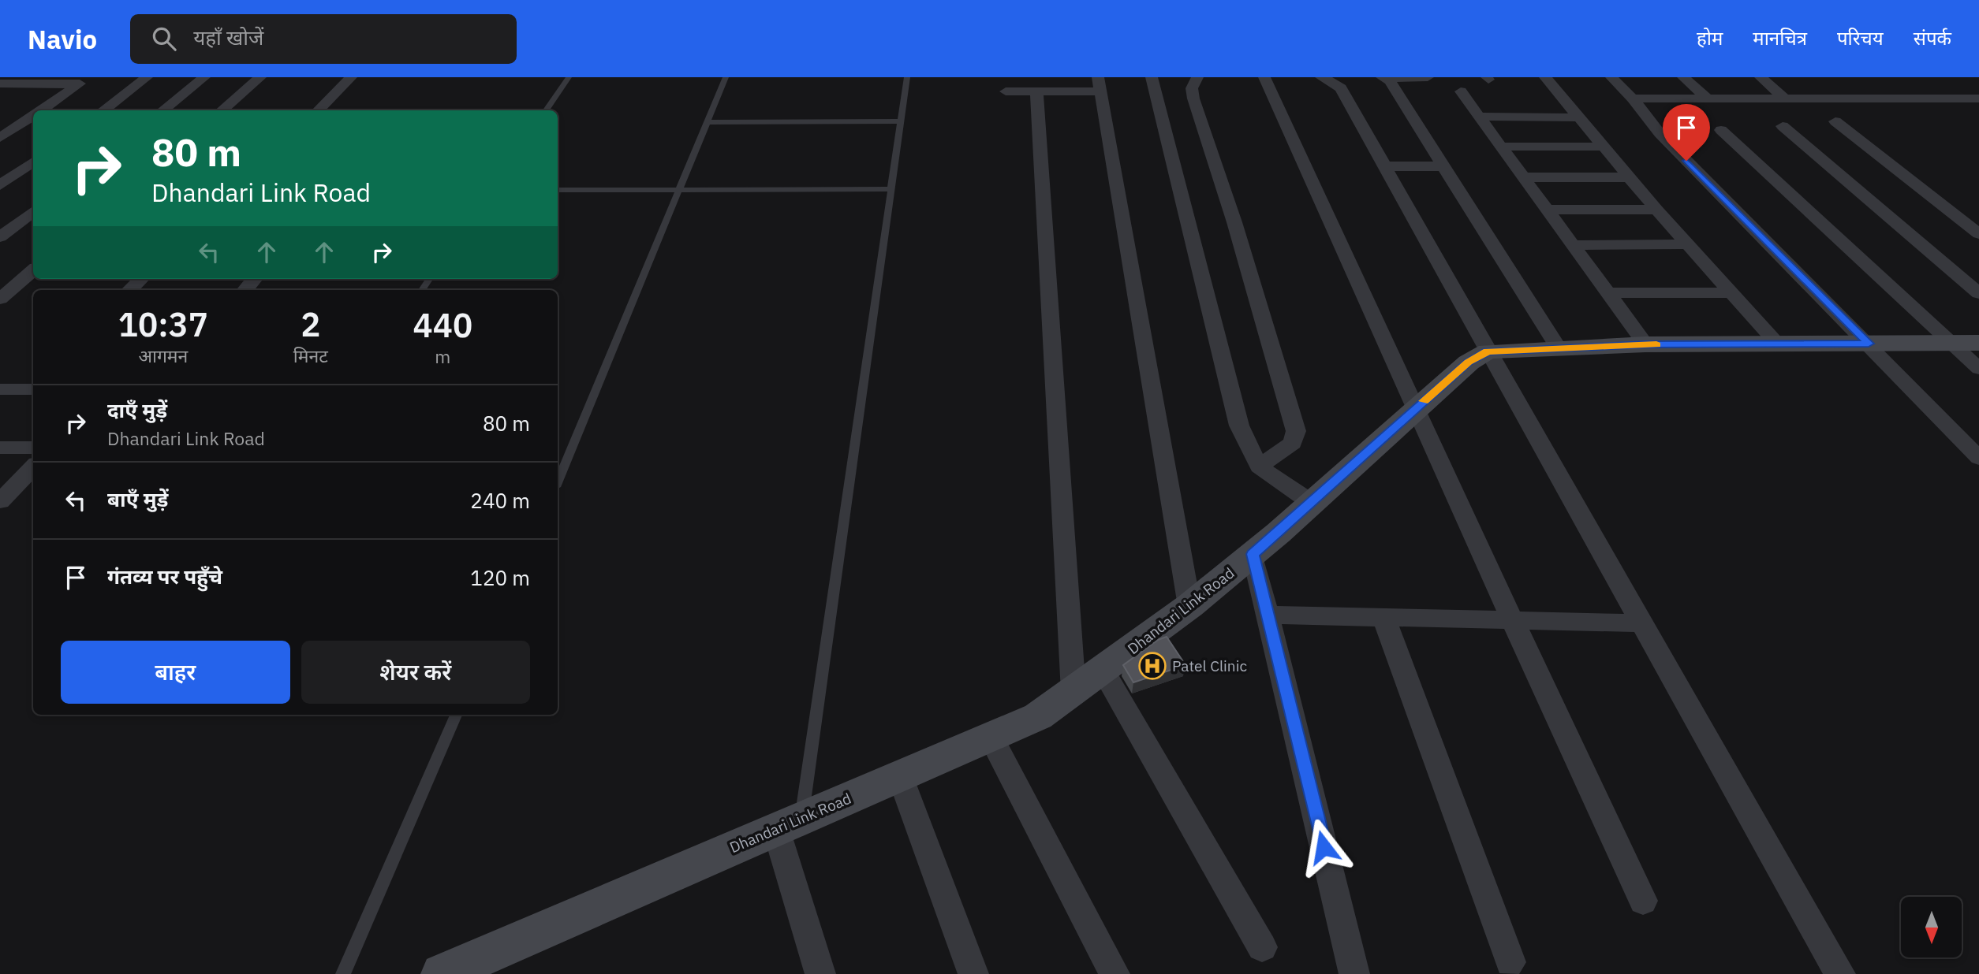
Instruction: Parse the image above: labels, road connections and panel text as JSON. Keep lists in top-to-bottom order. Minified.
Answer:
{"streets":{"street":["Dhandari Link Road"]},"places":{"hospital":["Patel Clinic"]},"north":"bottom","page":{"header":"Navio","search":"यहाँ खोजें","nav":["होम","मानचित्र","परिचय","संपर्क"],"turn":["80 m","Dhandari Link Road"],"eta":["10:37","आगमन","2","मिनट","440","m"],"list":[{"name":"दाएँ मुड़ें","note":"Dhandari Link Road","value":"80 m"},{"name":"बाएँ मुड़ें","value":"240 m"},{"name":"गंतव्य पर पहुँचे","value":"120 m"}],"buttons":["बाहर","शेयर करें"]}}
